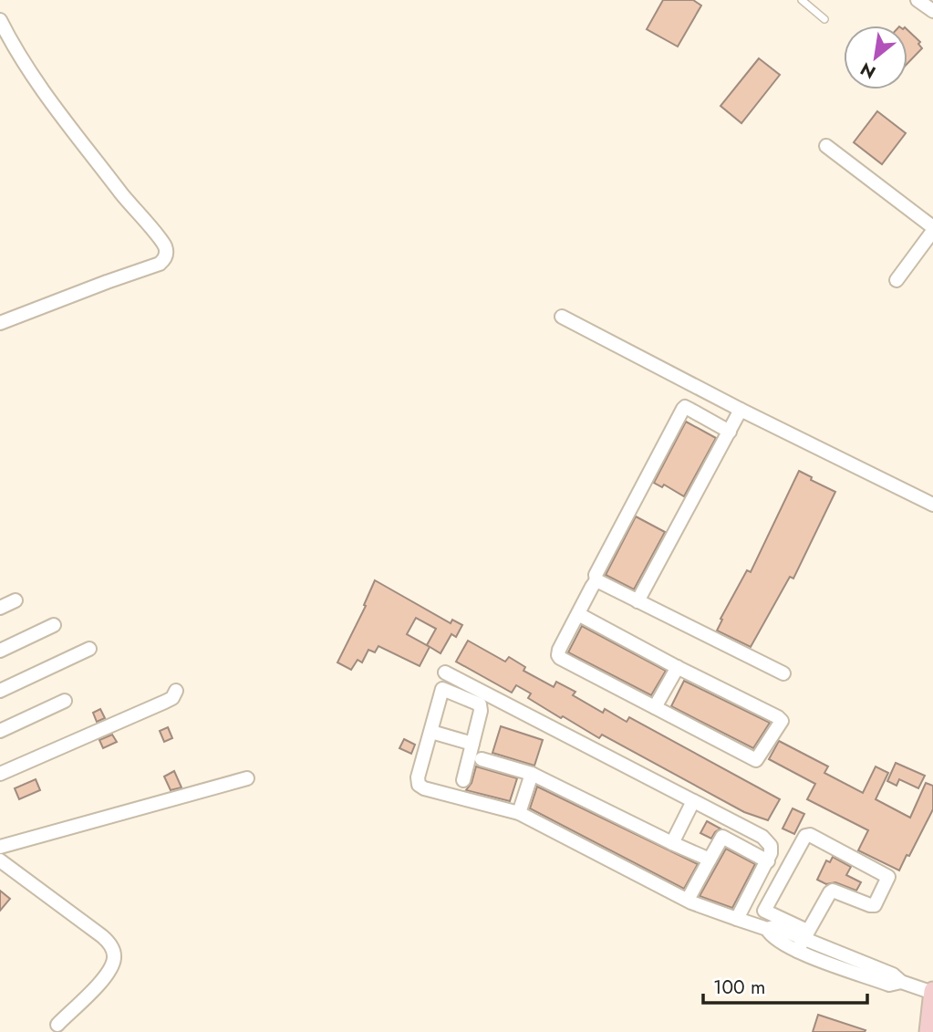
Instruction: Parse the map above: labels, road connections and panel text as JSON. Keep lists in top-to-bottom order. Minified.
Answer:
{"scale_bar":"100 m","north":"bottom left"}
